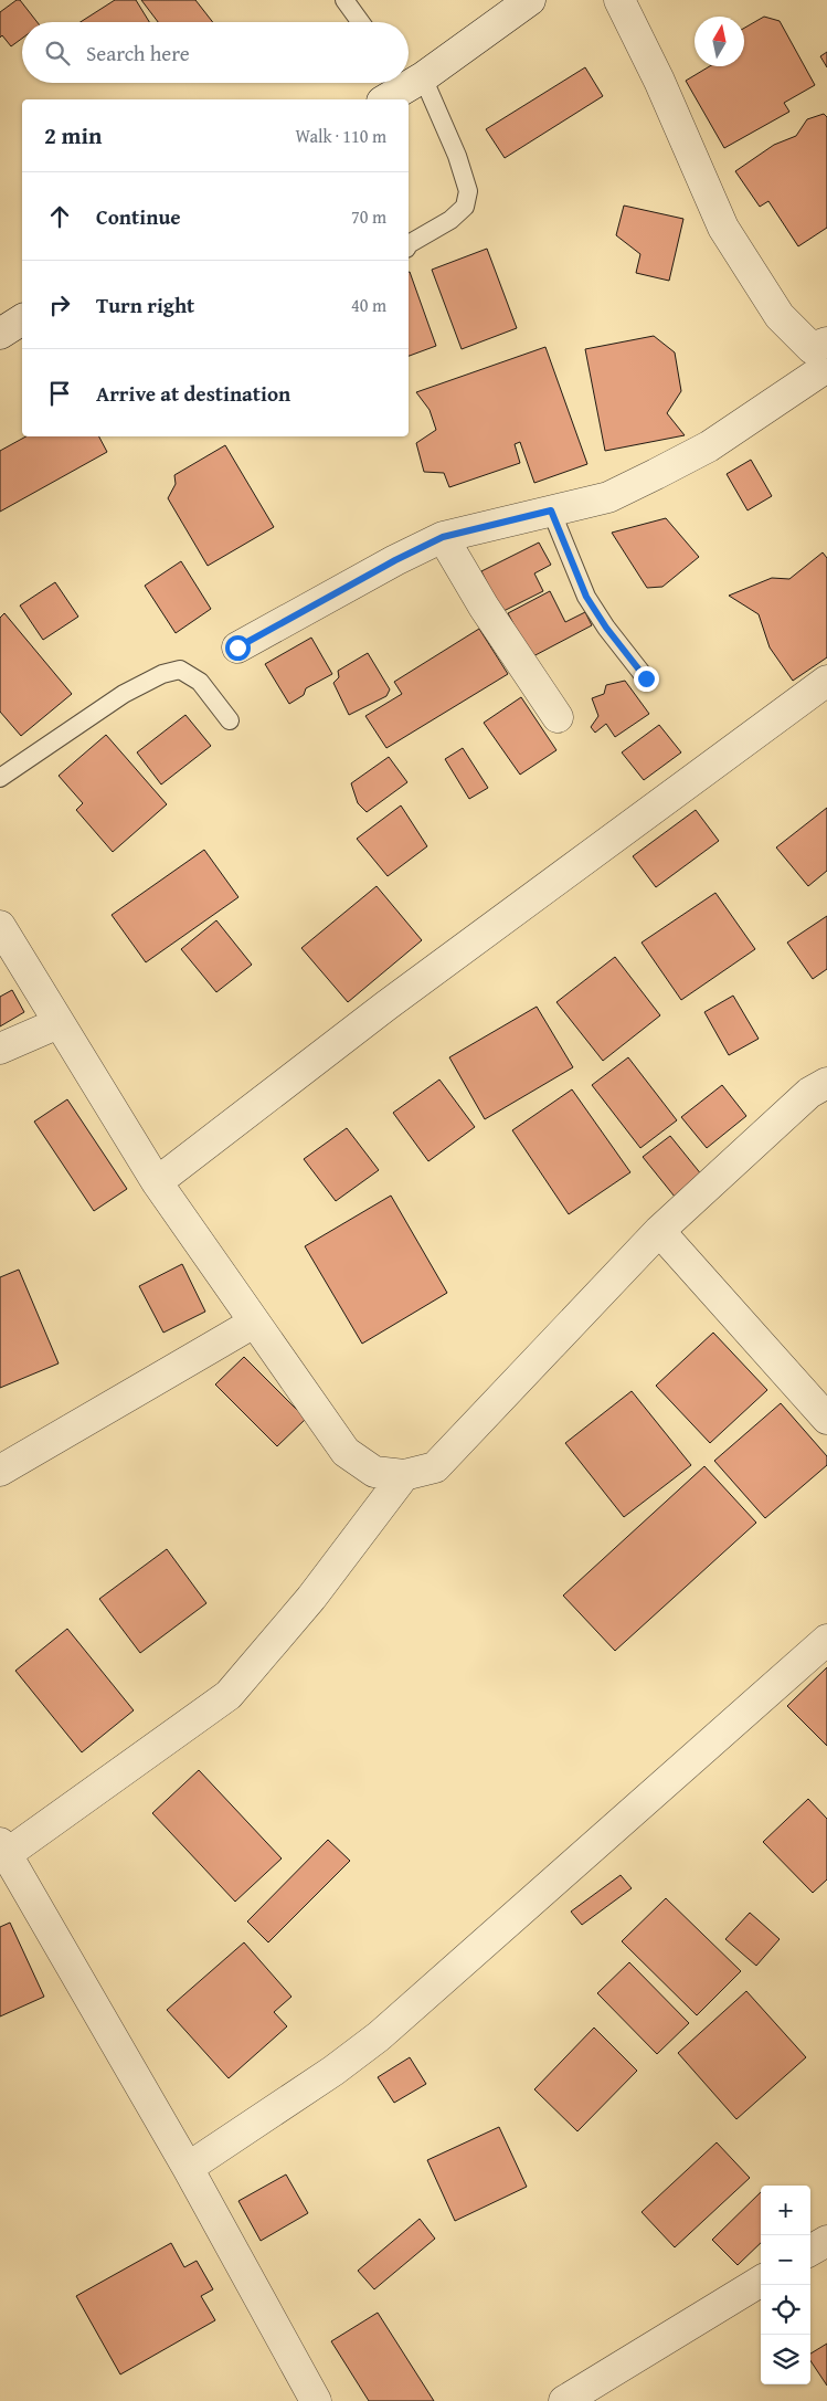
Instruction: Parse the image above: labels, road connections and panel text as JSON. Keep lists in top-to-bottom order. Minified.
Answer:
{"north":"top","page":{"search":"Search here","heading":["2 min","Walk · 110 m"],"list":[["Continue","70 m"],["Turn right","40 m"],"Arrive at destination"],"map_buttons":["+","−"]}}
